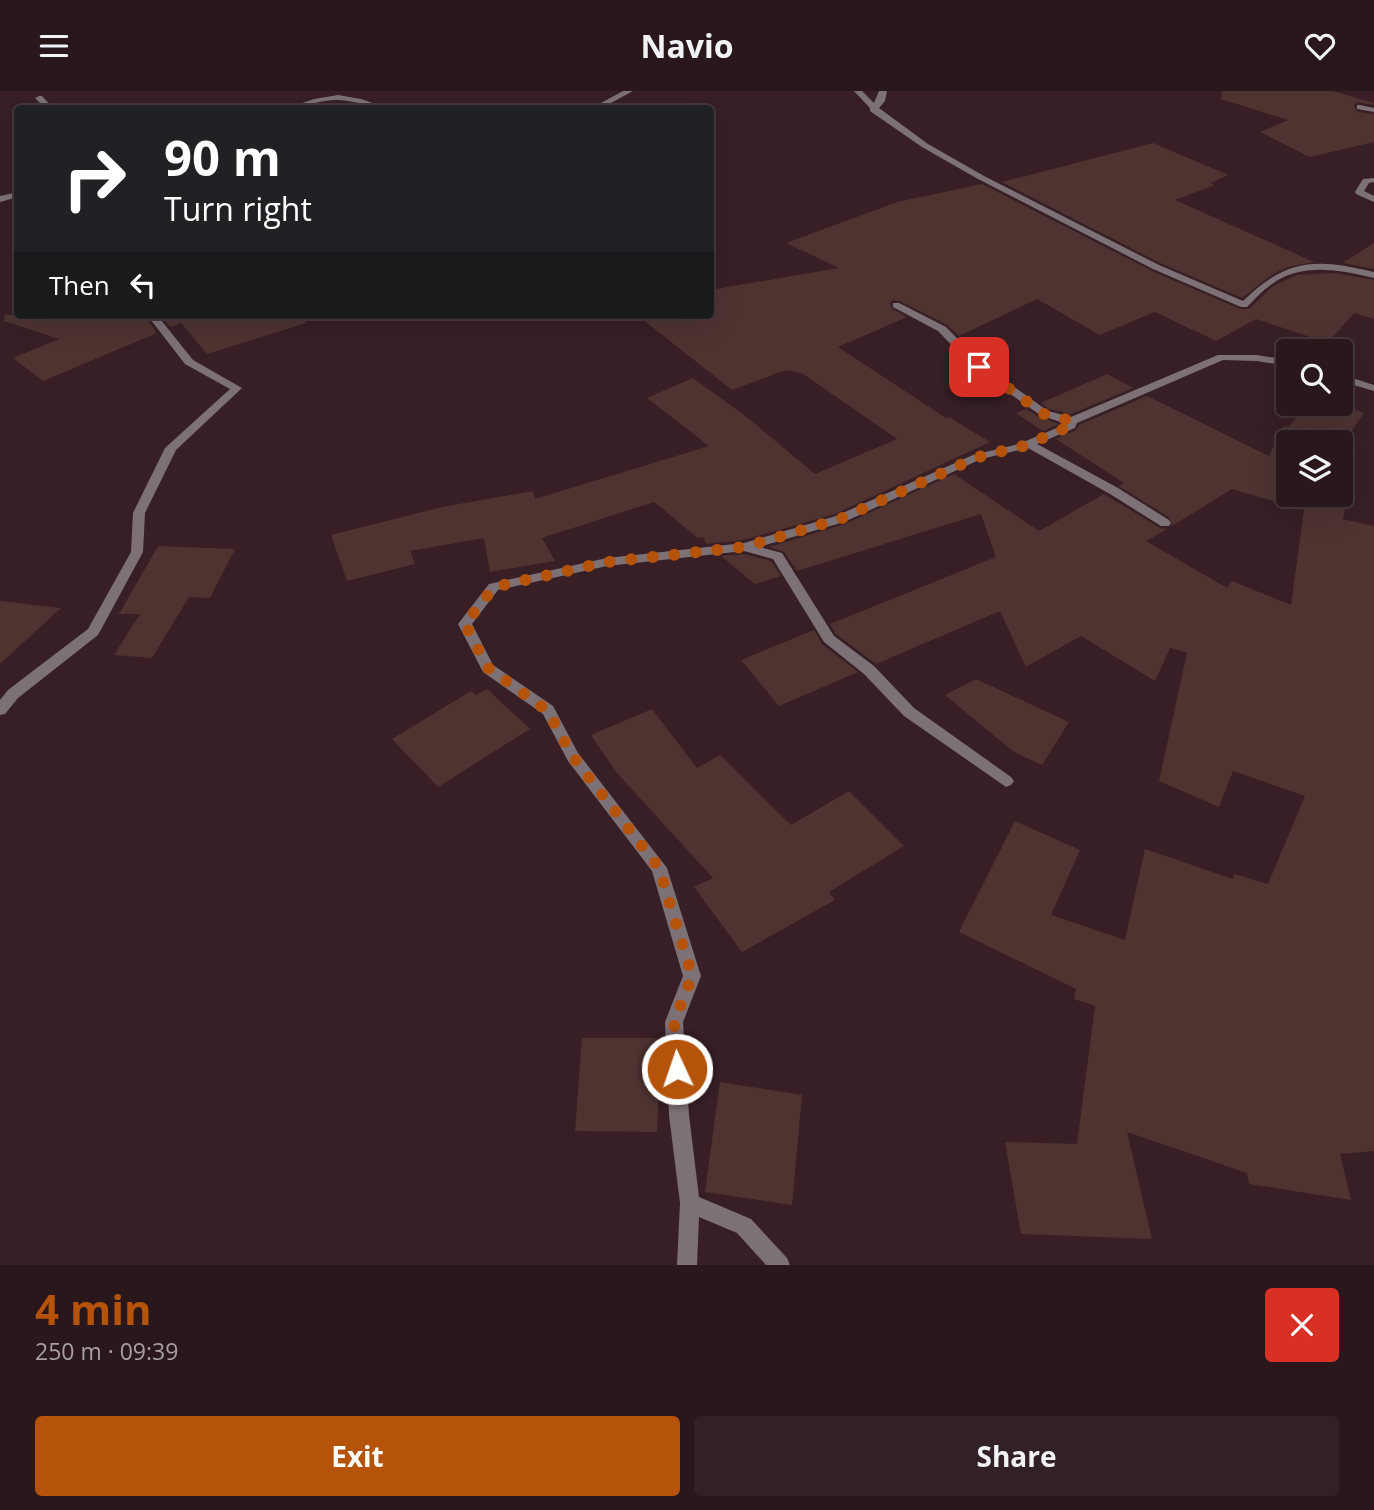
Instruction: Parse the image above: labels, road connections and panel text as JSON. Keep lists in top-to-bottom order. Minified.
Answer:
{"page":{"header":"Navio","turn":["90 m","Turn right"],"then":"Then","heading":["4 min","250 m · 09:39"],"buttons":["Exit","Share"]}}
